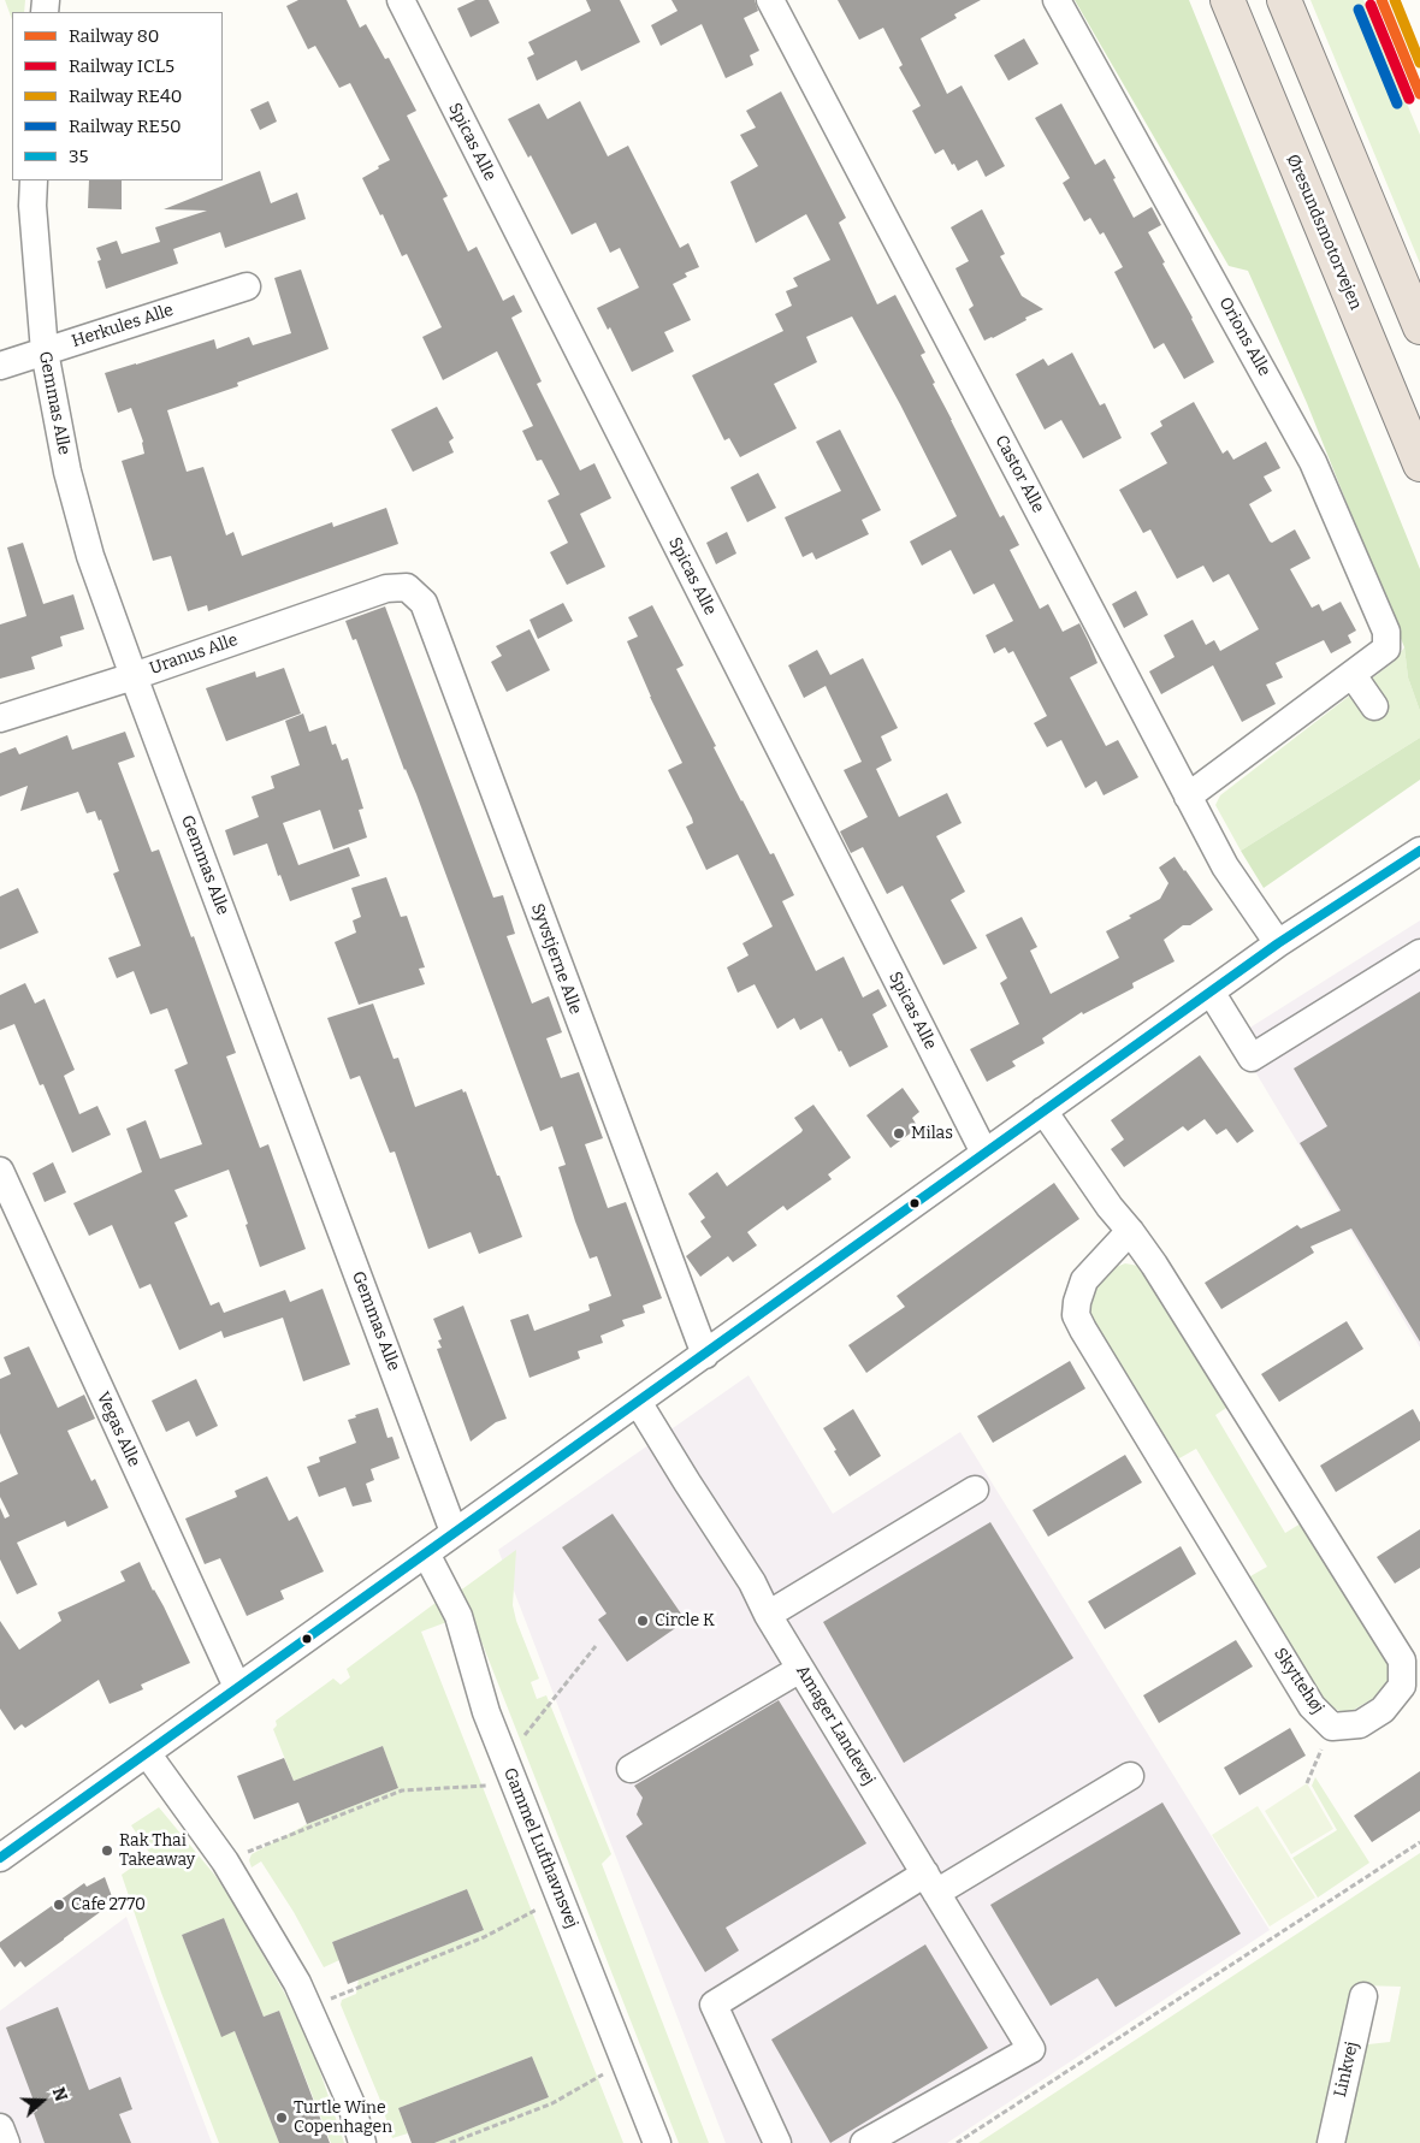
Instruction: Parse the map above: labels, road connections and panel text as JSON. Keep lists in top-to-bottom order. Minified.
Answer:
{"streets":{"highway":["Øresundsmotorvejen"],"street":["Spicas Alle","Herkules Alle","Orions Alle","Gemmas Alle","Castor Alle","Uranus Alle","Syvstjerne Alle","Vegas Alle","Skyttehøj","Amager Landevej","Gammel Lufthavnsvej","Linkvej"]},"crossings":[["Herkules Alle","Gemmas Alle"],["Orions Alle","Castor Alle"],["Gemmas Alle","Uranus Alle"],["Uranus Alle","Syvstjerne Alle"]],"places":["Milas","Circle K","Rak Thai Takeaway","Cafe 2770","Turtle Wine Copenhagen"],"lines":["rail line 80","rail line RE40","rail line ICL5","rail line RE50","transit line 35"],"legend":["Railway 80","Railway ICL5","Railway RE40","Railway RE50","35"],"north":"right"}
